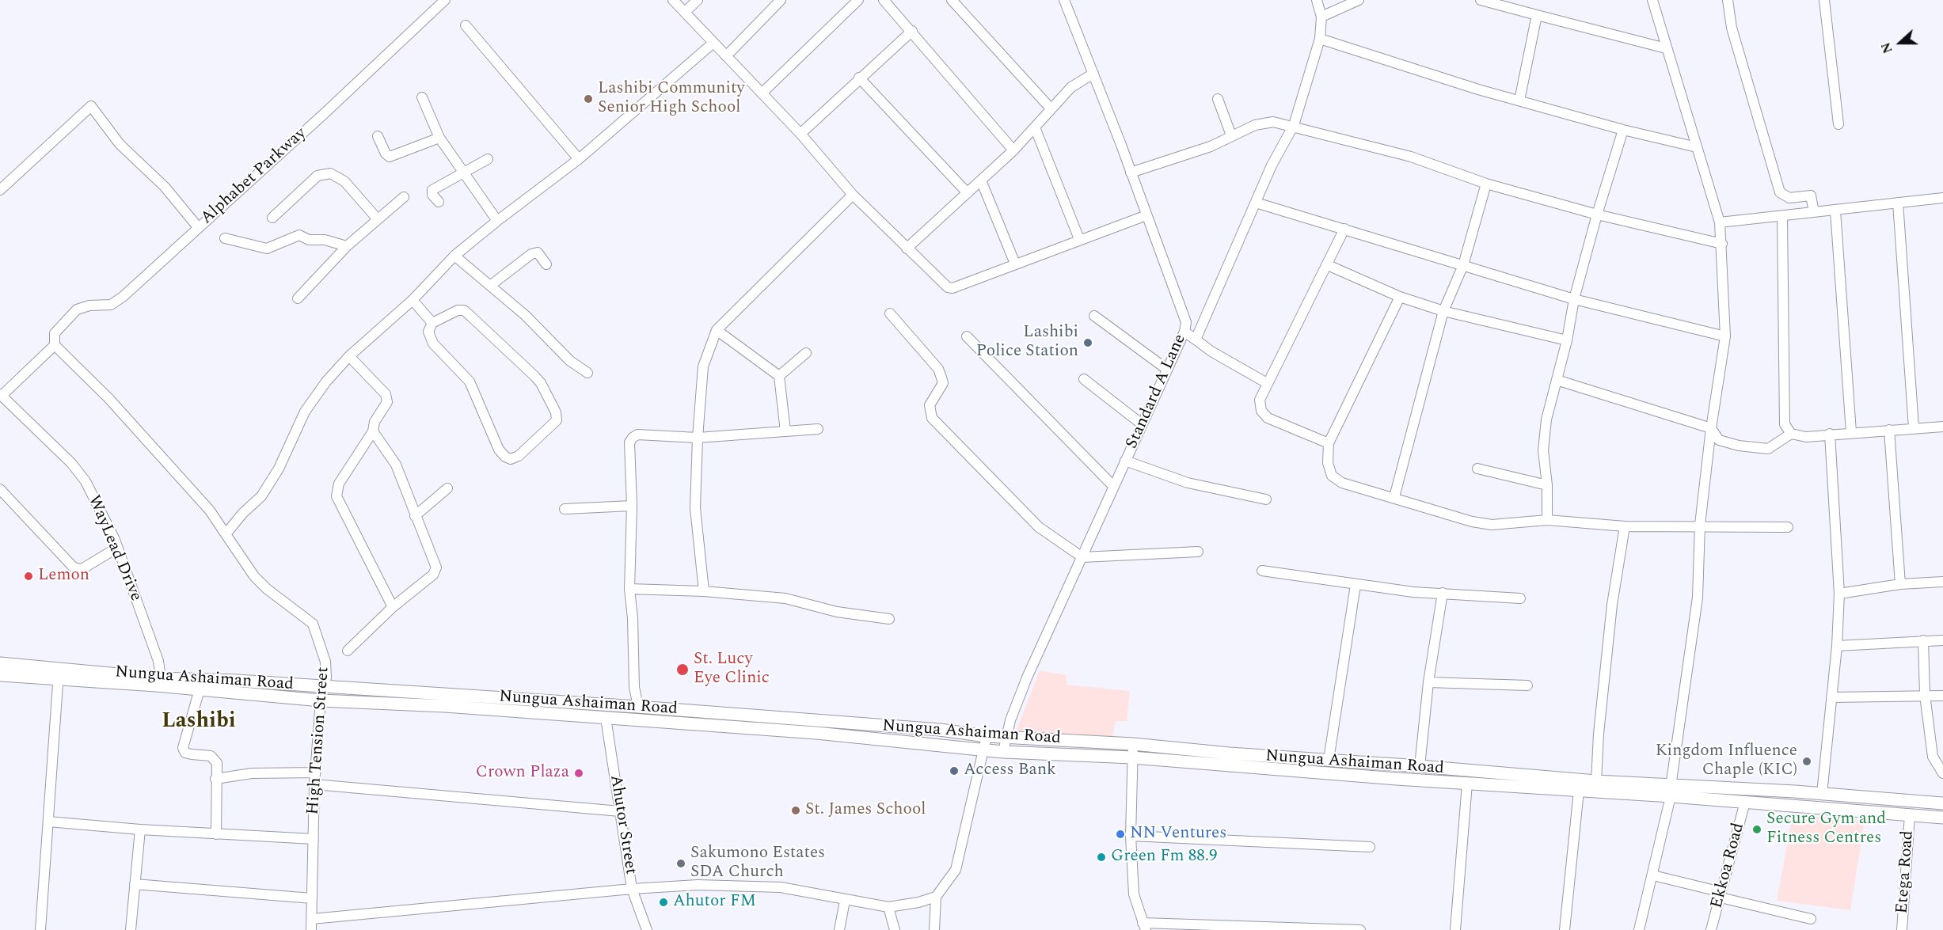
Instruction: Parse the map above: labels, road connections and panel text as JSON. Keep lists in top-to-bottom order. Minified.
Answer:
{"streets":{"main road":["Nungua Ashaiman Road"],"street":["Alphabet Parkway","Standard A Lane","WayLead Drive","High Tension Street","Ahutor Street","Ekkoa Road","Etega Road"]},"crossings":[["Alphabet Parkway","High Tension Street"],["Standard A Lane","Nungua Ashaiman Road"],["WayLead Drive","Nungua Ashaiman Road"],["Nungua Ashaiman Road","High Tension Street"],["Nungua Ashaiman Road","Ahutor Street"],["Nungua Ashaiman Road","Ekkoa Road"],["Nungua Ashaiman Road","Etega Road"]],"districts":["Lashibi"],"places":["Lashibi Community Senior High School","Lashibi Police Station","Lemon","St. Lucy Eye Clinic","Kingdom Influence Chaple (KIC)","Access Bank","Crown Plaza","St. James School","Secure Gym and Fitness Centres","NN Ventures","Green Fm 88.9","Sakumono Estates SDA Church","Ahutor FM"],"north":"left"}
